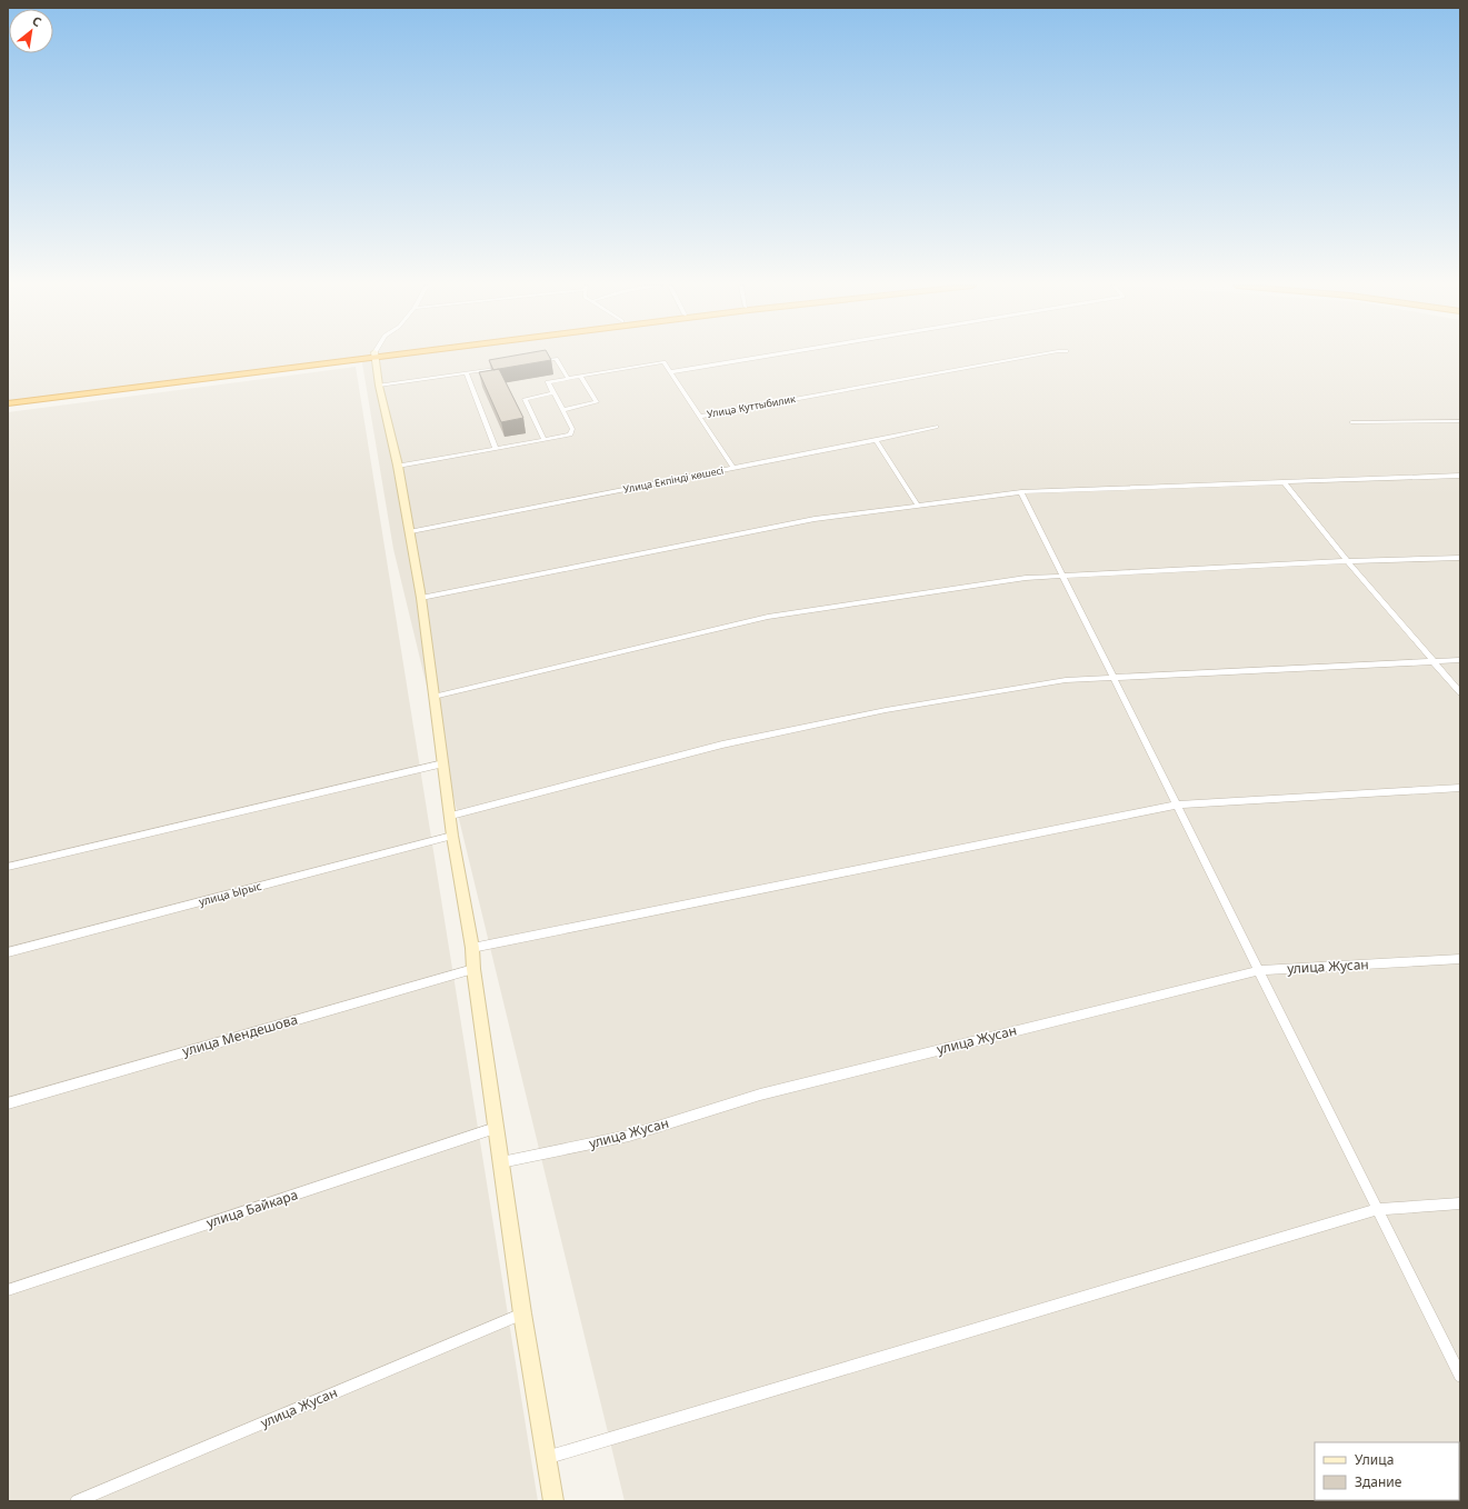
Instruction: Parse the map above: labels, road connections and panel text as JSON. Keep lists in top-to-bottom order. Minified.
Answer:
{"streets":{"street":["Улица Куттыбилик","Улица Екпінді көшесі","улица Ырыс","улица Жусан","улица Мендешова","улица Байкара"]},"legend":["Улица","Здание"],"north":"top right"}
